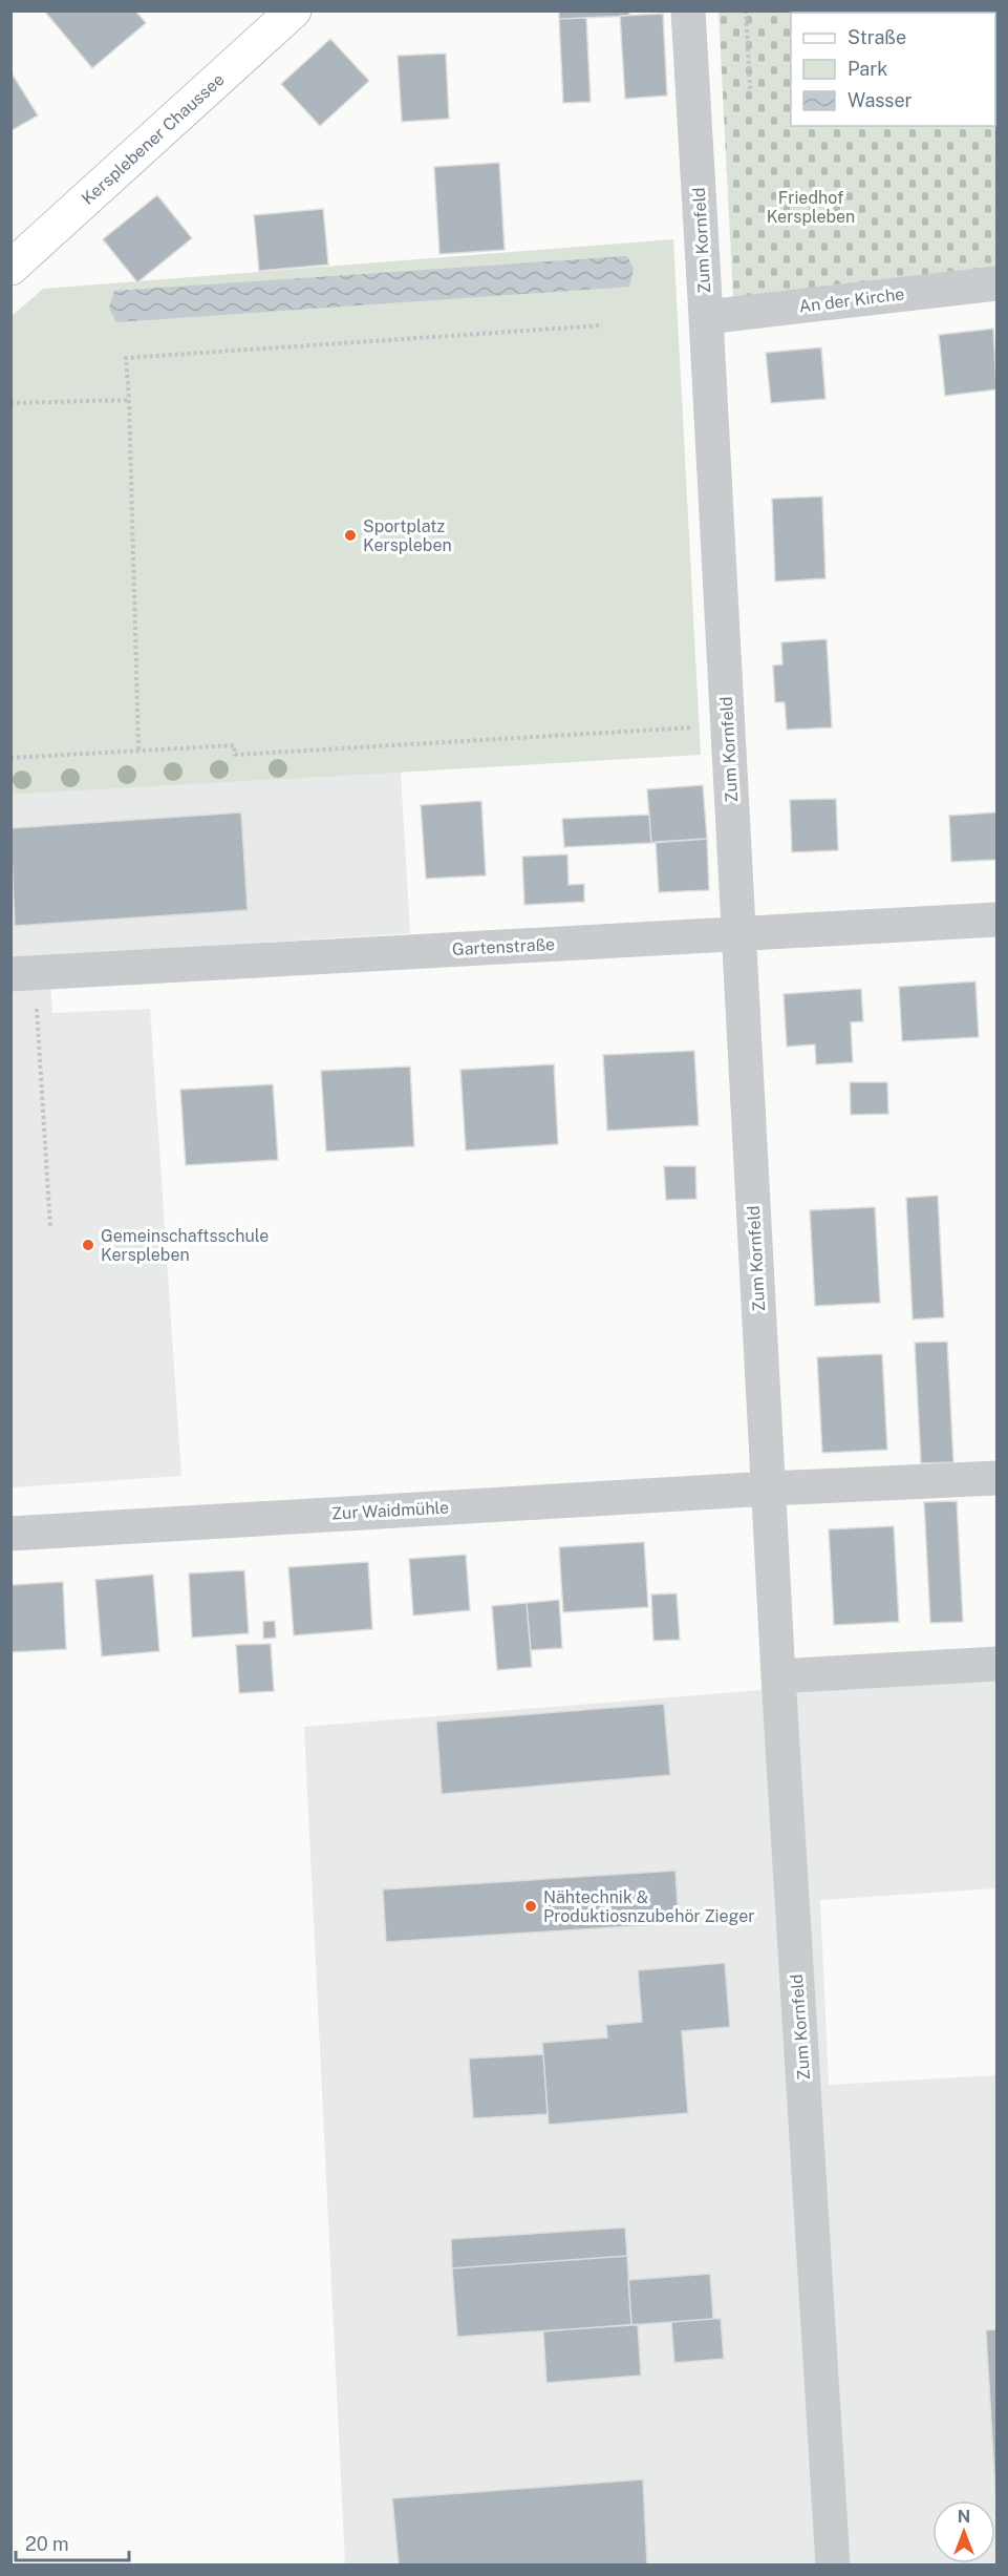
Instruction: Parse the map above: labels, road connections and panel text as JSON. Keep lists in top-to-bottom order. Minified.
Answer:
{"streets":{"main road":["Kersplebener Chaussee"],"street":["Zum Kornfeld","An der Kirche","Gartenstraße","Zur Waidmühle"]},"crossings":[["Zum Kornfeld","An der Kirche"],["Zum Kornfeld","Gartenstraße"],["Zum Kornfeld","Zur Waidmühle"]],"parks":["Friedhof Kerspleben"],"places":["Sportplatz Kerspleben","Gemeinschaftsschule Kerspleben","Nähtechnik & Produktiosnzubehör Zieger"],"legend":["Straße","Park","Wasser"],"scale_bar":"20 m","north":"top"}
